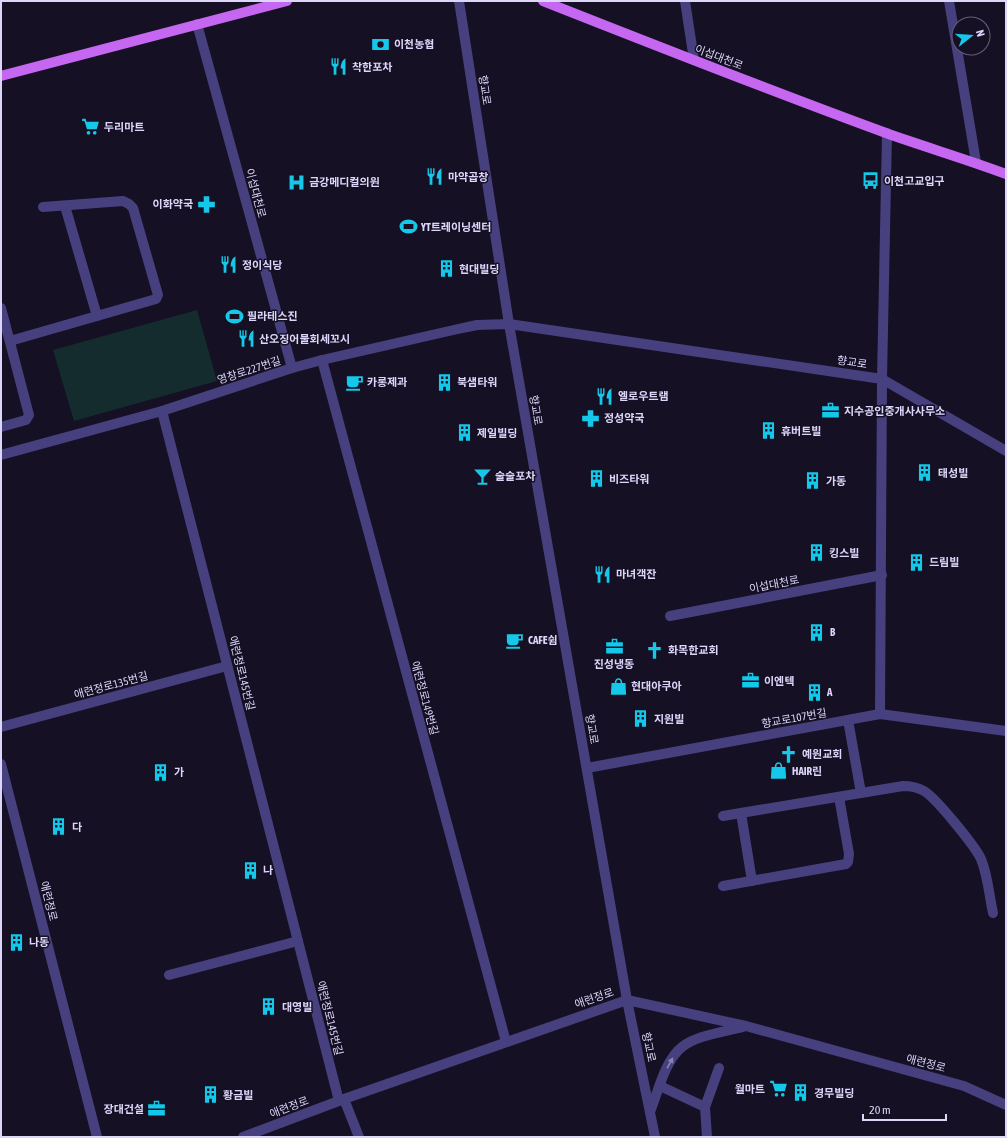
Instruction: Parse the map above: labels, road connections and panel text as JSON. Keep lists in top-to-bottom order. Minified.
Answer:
{"streets":{"main road":["이섭대천로"],"street":["향교로","영창로227번길","애련정로145번길","애련정로135번길","애련정로149번길","향교로107번길","애련정로"]},"crossings":[["이섭대천로","영창로227번길"],["향교로","영창로227번길"],["향교로","향교로107번길"],["향교로","애련정로"],["영창로227번길","애련정로145번길"],["영창로227번길","애련정로149번길"],["애련정로145번길","애련정로135번길"],["애련정로145번길","애련정로"],["애련정로149번길","애련정로"]],"places":{"bank":["이천농협"],"restaurant":["착한포차","마약곱창","정이식당","산오징어물회세꼬시","엘로우트램","마녀객잔"],"supermarket":["두리마트","월마트"],"bus stop":["이천고교입구"],"hospital":["금강메디컬의원"],"pharmacy":["이화약국","정성약국"],"sports":["YT트레이닝센터","필라테스진"],"building":["현대빌딩","북샘타워","휴버트빌","제일빌딩","태성빌","비즈타워","가동","킹스빌","드림빌","B","A","지원빌","가","다","나","나동","대영빌","경무빌딩","황금빌"],"cafe":["카롱제과","CAFE쉼"],"office":["지수공인중개사사무소","진성냉동","이엔텍","장대건설"],"bar":["술술포차"],"church":["화목한교회","예원교회"],"shop":["현대아쿠아","HAIR린"]},"scale_bar":"20 m","north":"right"}
